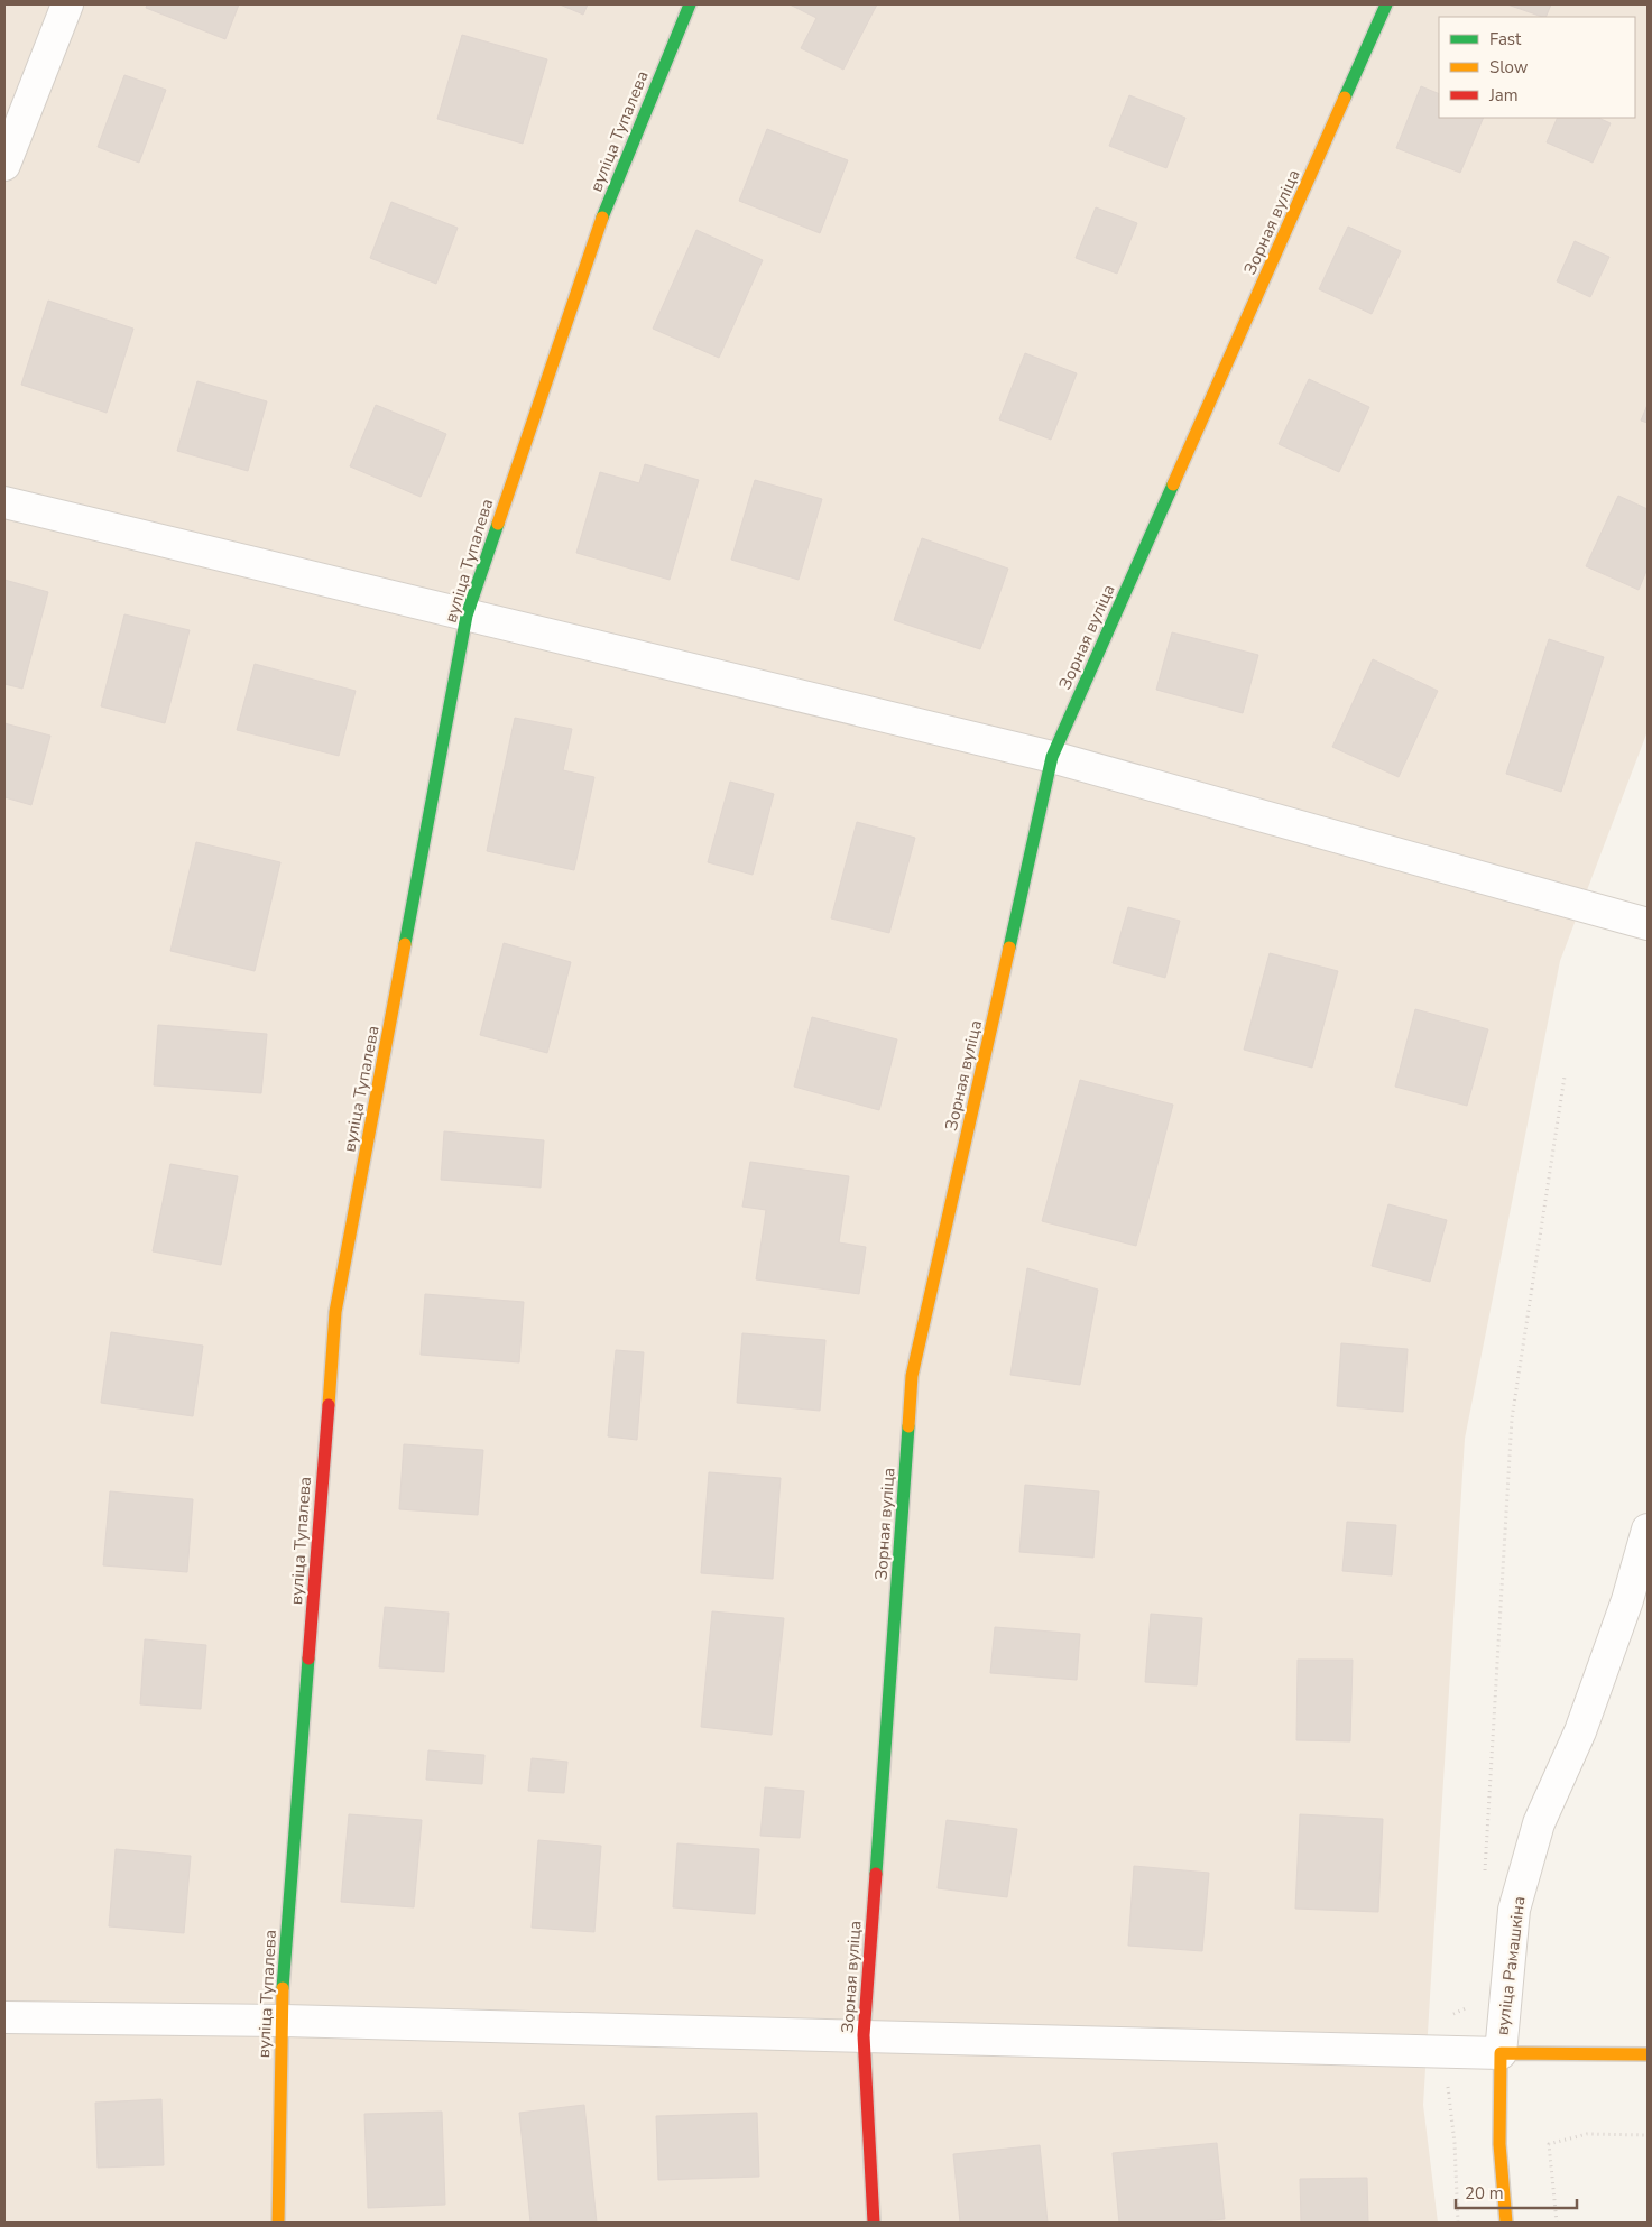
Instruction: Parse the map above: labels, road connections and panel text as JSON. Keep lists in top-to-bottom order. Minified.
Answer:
{"streets":{"street":["вуліца Тупалева","Зорная вуліца","вуліца Рамашкіна"]},"legend":["Fast","Slow","Jam"],"scale_bar":"20 m"}
